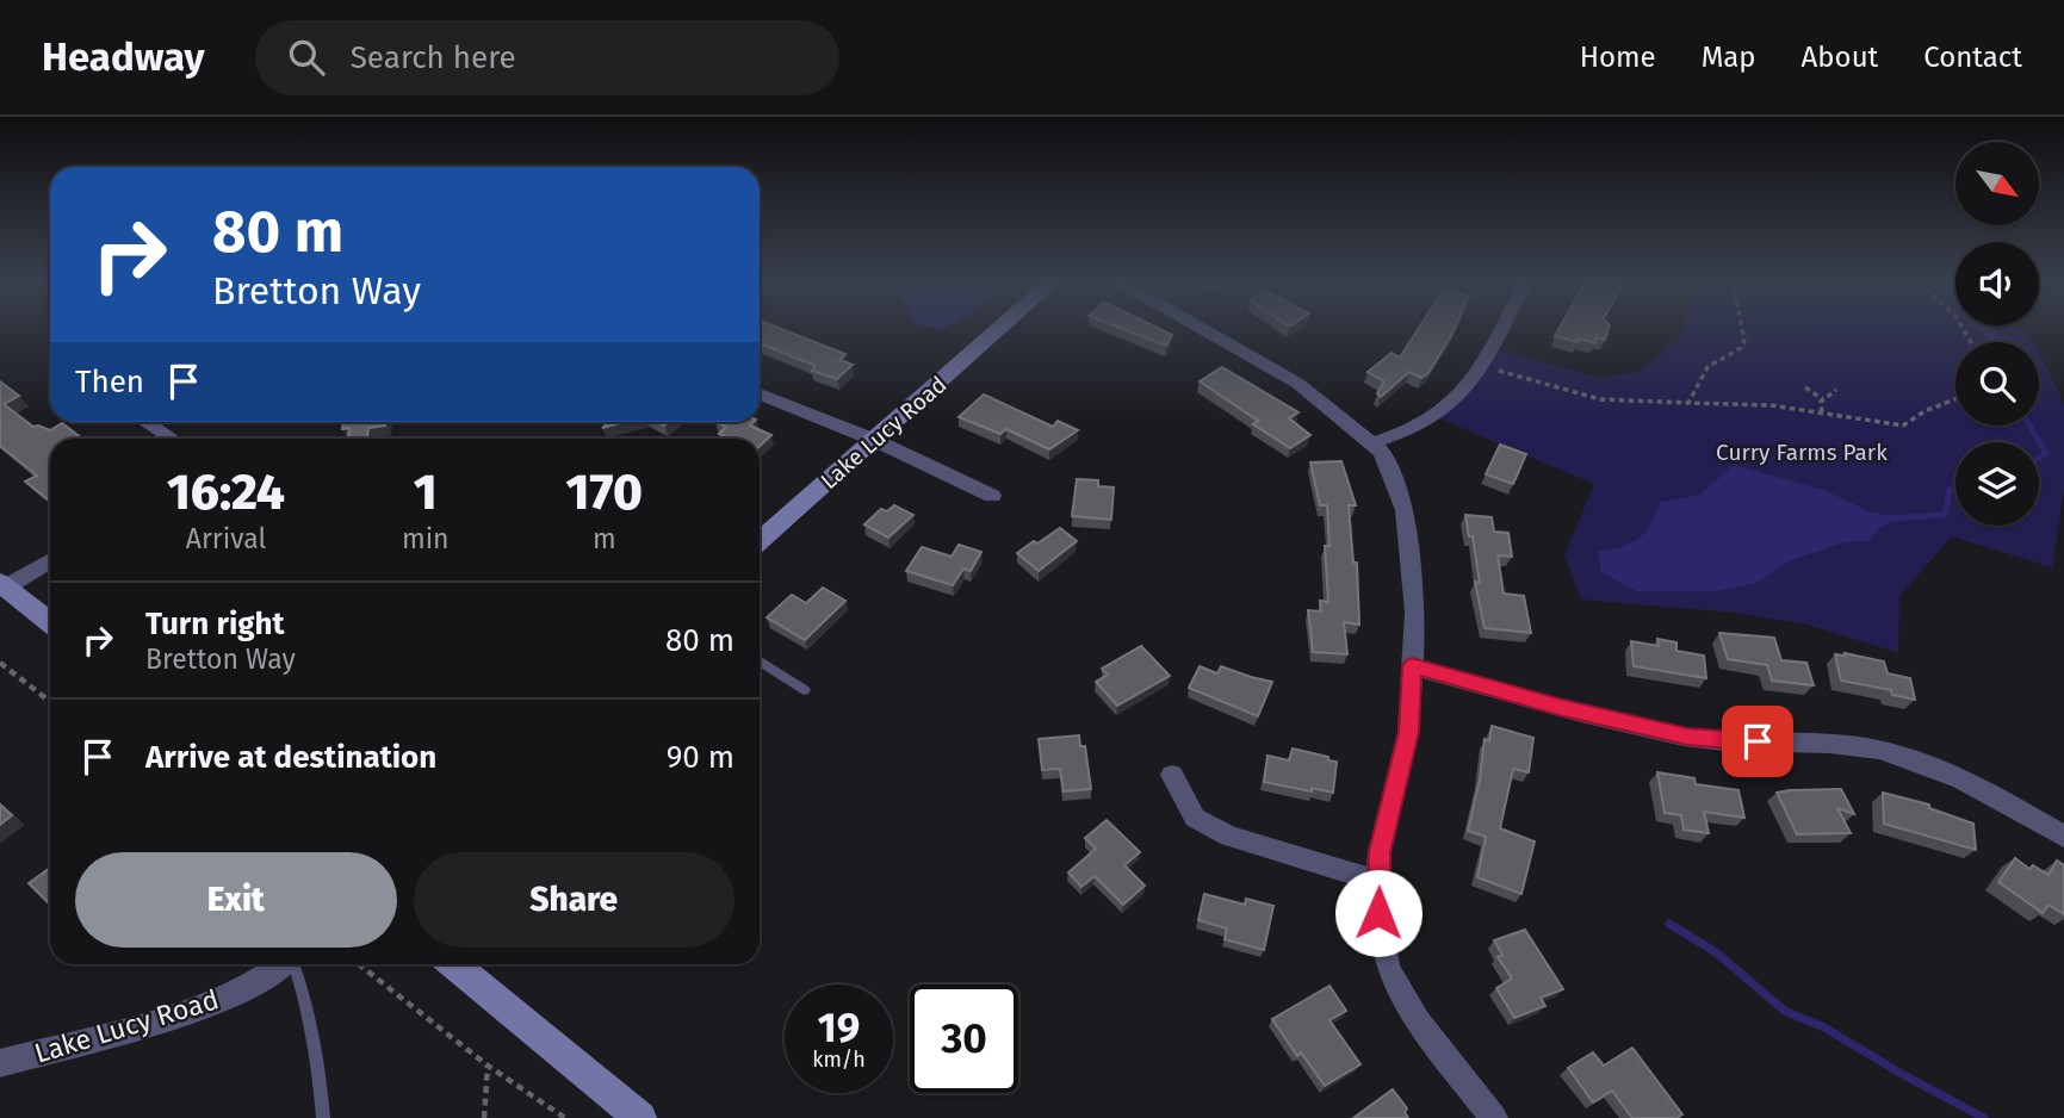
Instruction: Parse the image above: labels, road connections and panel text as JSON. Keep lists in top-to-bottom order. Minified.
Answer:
{"streets":{"street":["Lake Lucy Road"]},"parks":["Curry Farms Park"],"north":"bottom right","page":{"header":"Headway","search":"Search here","nav":["Home","Map","About","Contact"],"turn":["80 m","Bretton Way"],"then":"Then","eta":["16:24","Arrival","1","min","170","m"],"list":[{"name":"Turn right","note":"Bretton Way","value":"80 m"},{"name":"Arrive at destination","value":"90 m"}],"buttons":["Exit","Share"],"speed":"19 km/h","limit":"30"}}
